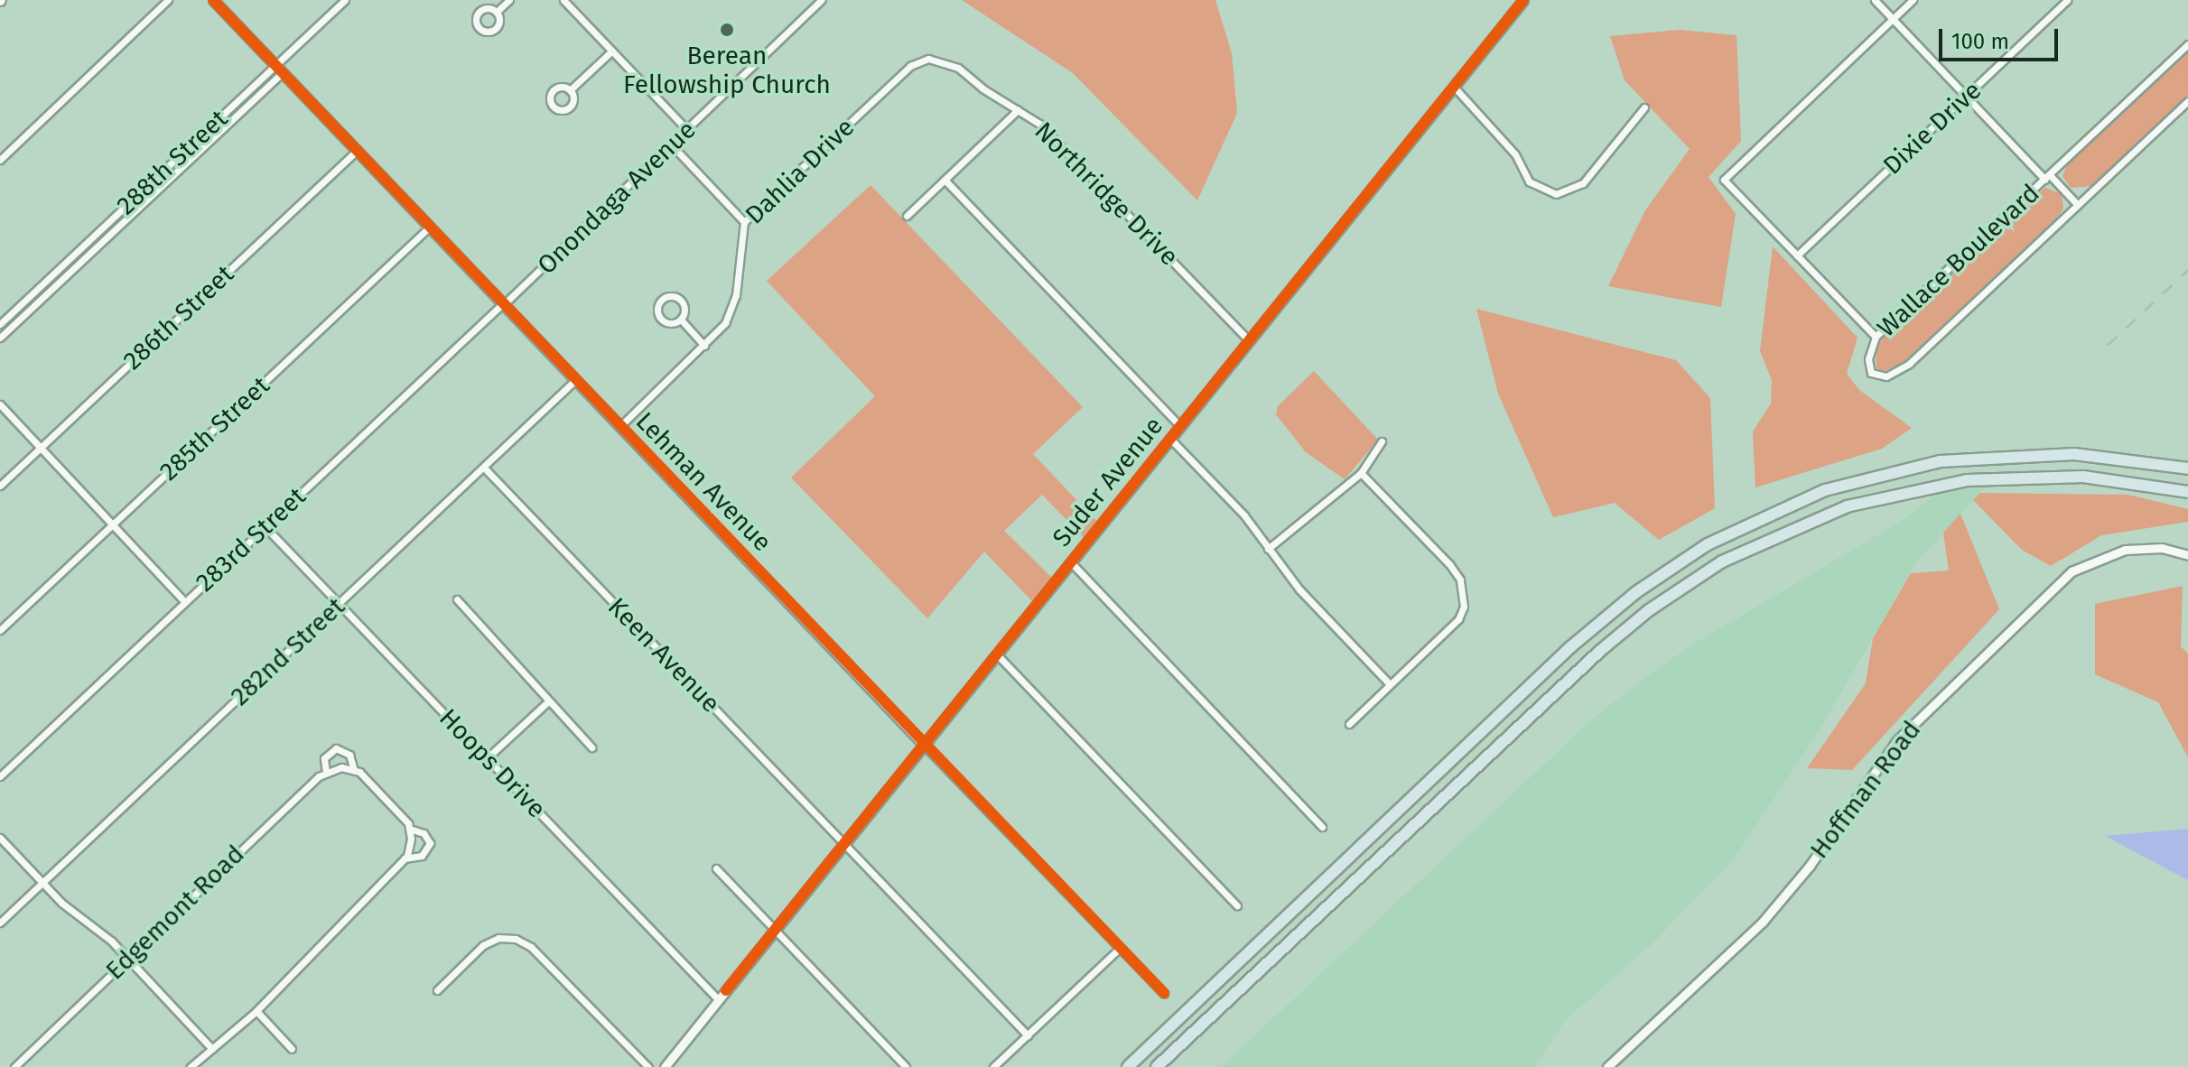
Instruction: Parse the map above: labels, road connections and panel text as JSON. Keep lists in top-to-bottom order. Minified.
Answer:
{"streets":{"street":["Dixie Drive","288th Street","Dahlia Drive","Northridge Drive","Onondaga Avenue","Wallace Boulevard","286th Street","285th Street","Lehman Avenue","Suder Avenue","283rd Street","282nd Street","Keen Avenue","Hoops Drive","Hoffman Road","Edgemont Road"]},"crossings":[["288th Street","Lehman Avenue"],["Dahlia Drive","Northridge Drive"],["Dahlia Drive","Lehman Avenue"],["Northridge Drive","Suder Avenue"],["Onondaga Avenue","Lehman Avenue"],["Onondaga Avenue","283rd Street"],["286th Street","Lehman Avenue"],["285th Street","Lehman Avenue"],["Lehman Avenue","Suder Avenue"],["Lehman Avenue","283rd Street"],["Lehman Avenue","282nd Street"],["Suder Avenue","Keen Avenue"],["Suder Avenue","Hoops Drive"],["283rd Street","Hoops Drive"],["282nd Street","Keen Avenue"],["282nd Street","Hoops Drive"]],"places":["Berean Fellowship Church"],"scale_bar":"100 m"}
